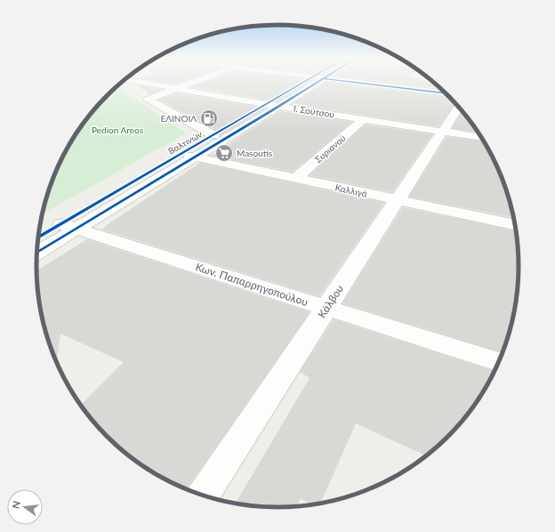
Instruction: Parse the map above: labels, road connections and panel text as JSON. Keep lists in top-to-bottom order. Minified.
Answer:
{"streets":{"street":["Ι. Σούτσου","Βαλτινών","Συριανού","Καλλιγά","Κων. Παπαρρηγοπούλου","Κάλβου"]},"crossings":[["Ι. Σούτσου","Βαλτινών"],["Ι. Σούτσου","Συριανού"],["Ι. Σούτσου","Κάλβου"],["Βαλτινών","Καλλιγά"],["Βαλτινών","Κων. Παπαρρηγοπούλου"],["Συριανού","Καλλιγά"],["Καλλιγά","Κάλβου"],["Κων. Παπαρρηγοπούλου","Κάλβου"]],"parks":["Pedion Areos"],"places":{"fuel station":["ΕΛΙΝΟΙΛ"],"supermarket":["Masoutis"]},"north":"left"}
